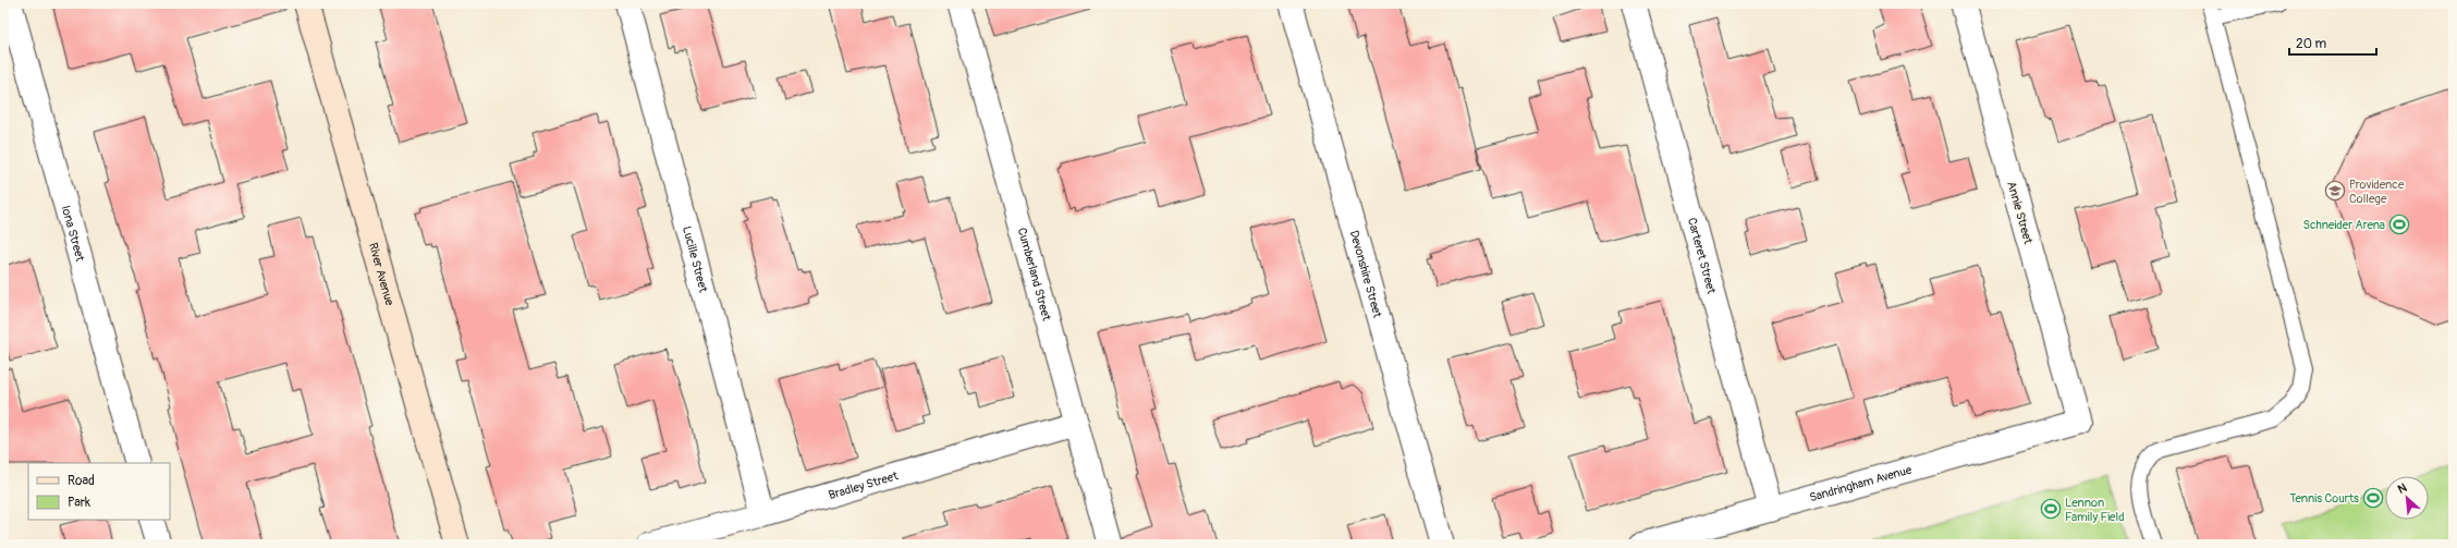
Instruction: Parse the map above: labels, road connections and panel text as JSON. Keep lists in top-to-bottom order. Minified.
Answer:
{"streets":{"street":["Annie Street","Iona Street","Carteret Street","Lucille Street","River Avenue","Cumberland Street","Devonshire Street","Sandringham Avenue","Bradley Street"]},"crossings":[["Annie Street","Sandringham Avenue"],["Carteret Street","Sandringham Avenue"],["Lucille Street","Bradley Street"],["Cumberland Street","Bradley Street"]],"places":{"school or university":["Providence College"],"sports":["Schneider Arena","Tennis Courts","Lennon Family Field"]},"legend":["Road","Park"],"scale_bar":"20 m","north":"top left"}
